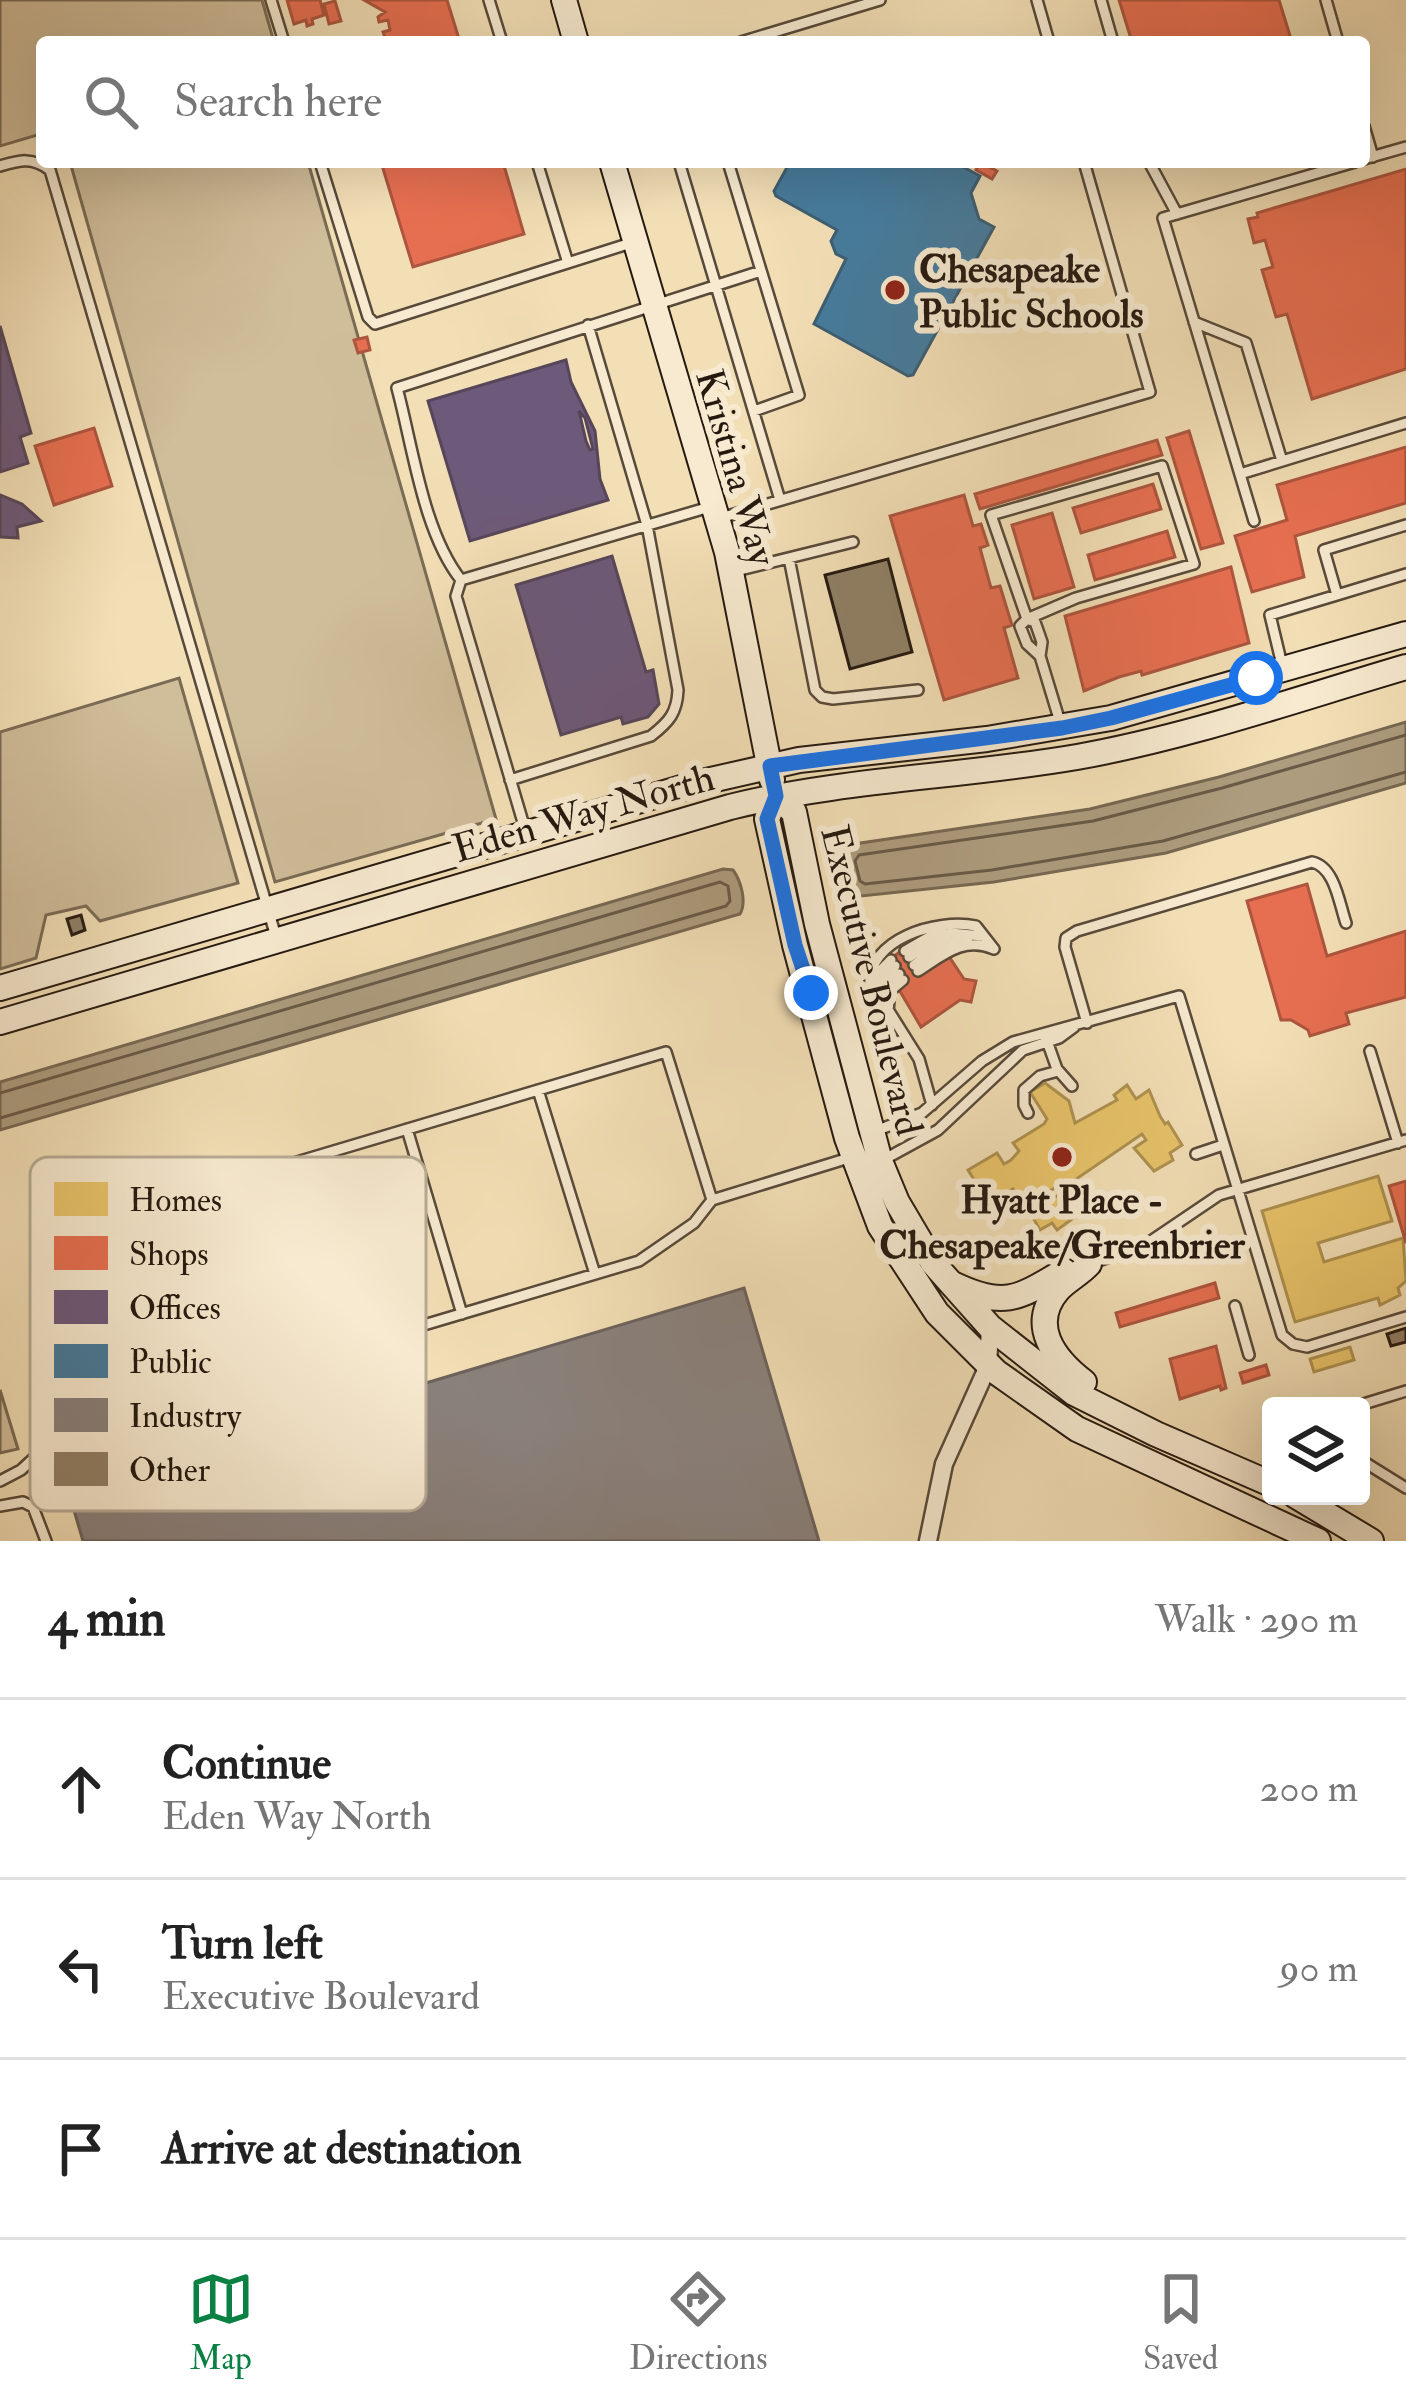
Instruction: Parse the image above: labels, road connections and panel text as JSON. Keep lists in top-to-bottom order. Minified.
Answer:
{"streets":{"street":["Kristina Way","Eden Way North","Executive Boulevard"]},"crossings":[["Kristina Way","Eden Way North"],["Kristina Way","Executive Boulevard"],["Eden Way North","Executive Boulevard"]],"places":["Chesapeake Public Schools","Hyatt Place - Chesapeake/Greenbrier"],"legend":["Homes","Shops","Offices","Public","Industry","Other"],"page":{"search":"Search here","heading":["4 min","Walk · 290 m"],"list":[["Continue","Eden Way North","200 m"],["Turn left","Executive Boulevard","90 m"],"Arrive at destination"],"nav":["Map","Directions","Saved"]}}
